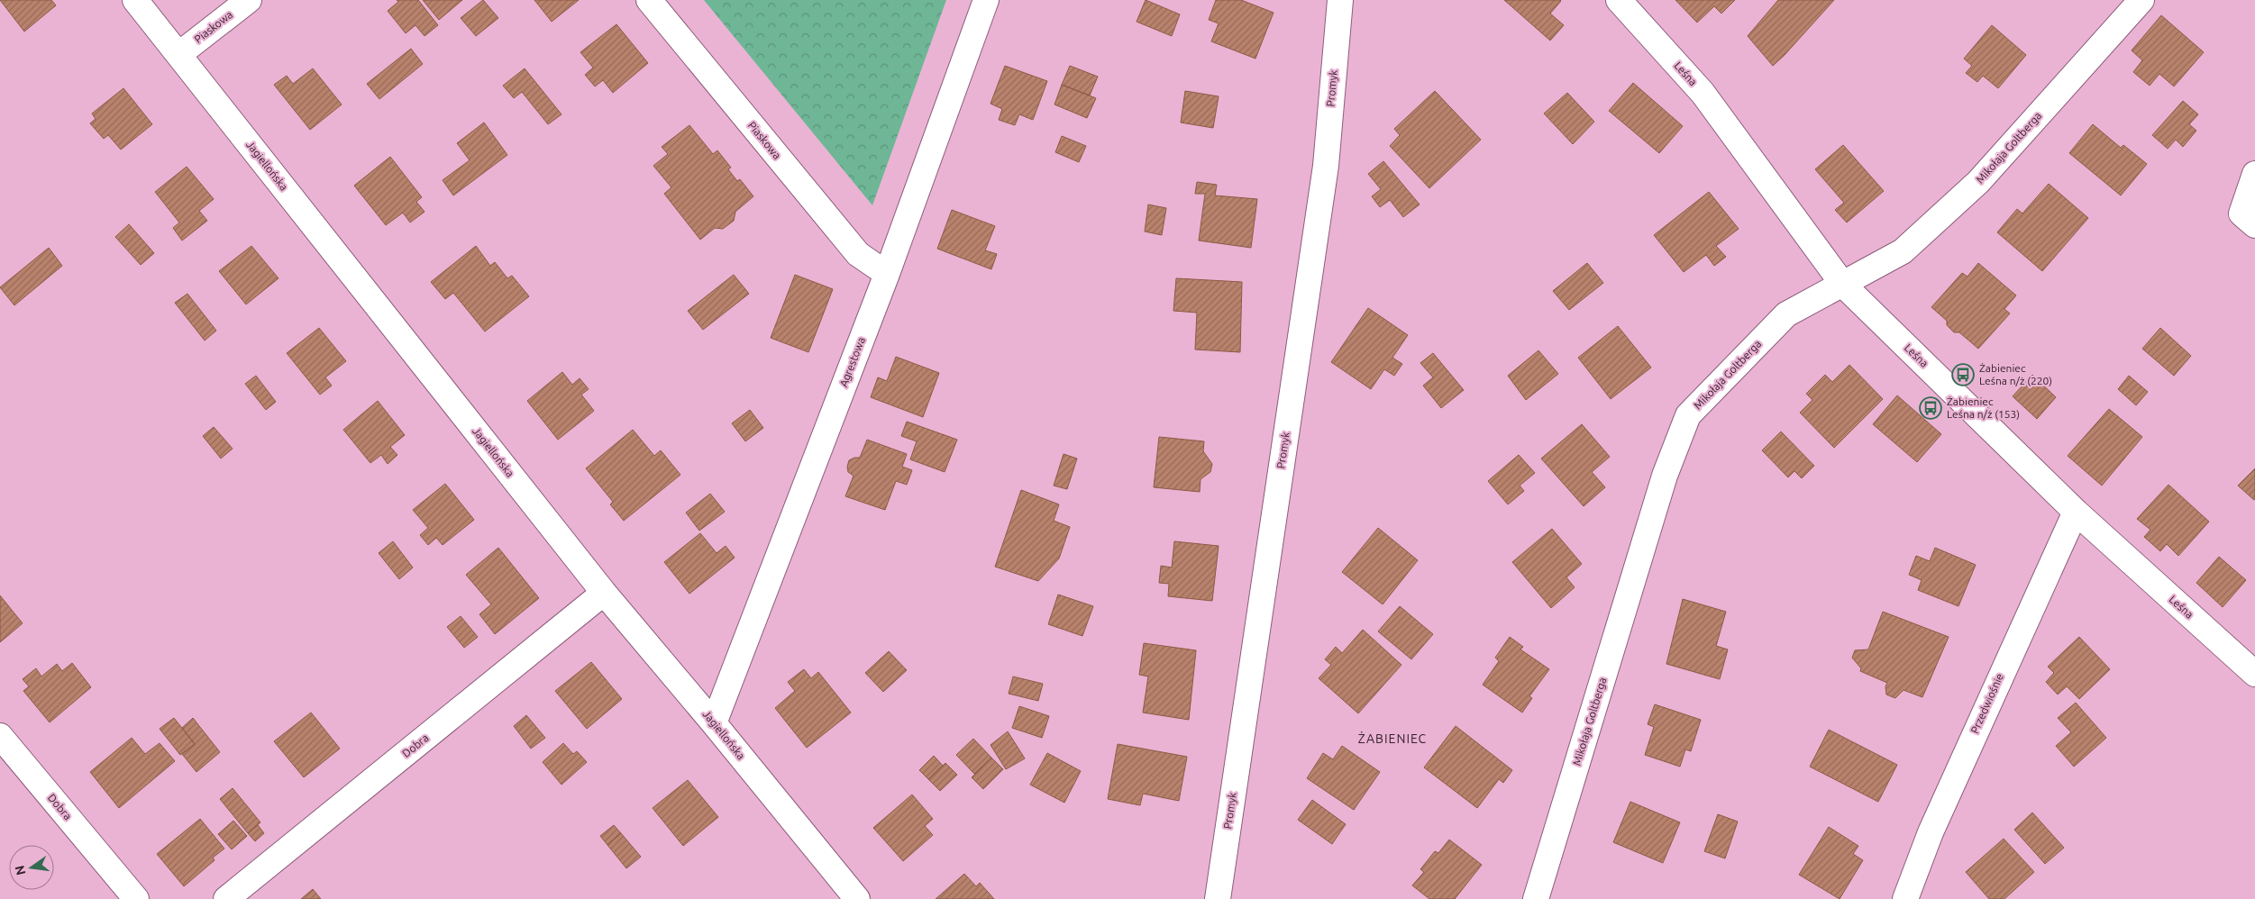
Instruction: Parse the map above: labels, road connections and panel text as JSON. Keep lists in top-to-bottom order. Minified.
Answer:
{"streets":{"street":["Piaskowa","Leśna","Promyk","Mikołaja Goltberga","Jagiellońska","Agrestowa","Przedwiośnie","Dobra"]},"crossings":[["Piaskowa","Jagiellońska"],["Piaskowa","Agrestowa"],["Leśna","Mikołaja Goltberga"],["Leśna","Przedwiośnie"],["Jagiellońska","Agrestowa"],["Jagiellońska","Dobra"]],"districts":["ŻABIENIEC"],"places":{"bus stop":["Żabieniec Leśna n/ż (220)","Żabieniec Leśna n/ż (153)"]},"north":"left"}
